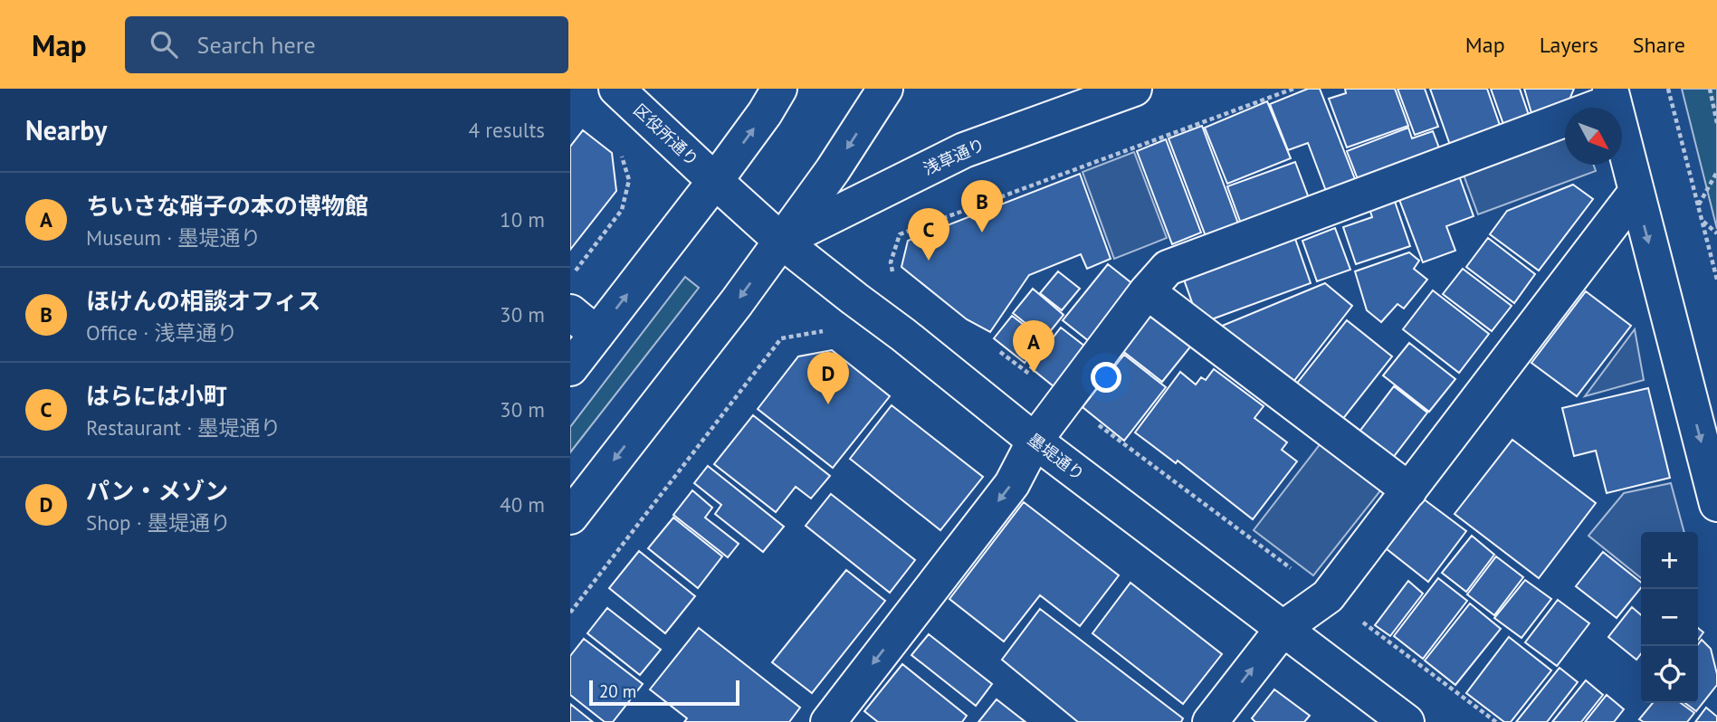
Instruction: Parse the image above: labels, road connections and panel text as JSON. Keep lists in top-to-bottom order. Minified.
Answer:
{"streets":{"street":["区役所通り","浅草通り","墨堤通り"]},"crossings":[["区役所通り","墨堤通り"],["浅草通り","墨堤通り"]],"scale_bar":"20 m","north":"bottom right","page":{"header":"Map","search":"Search here","nav":["Map","Layers","Share"],"heading":["Nearby","4 results"],"list":[{"mark":"A","name":"ちいさな硝子の本の博物館","note":"Museum · 墨堤通り","value":"10 m"},{"mark":"B","name":"ほけんの相談オフィス","note":"Office · 浅草通り","value":"30 m"},{"mark":"C","name":"はらには小町","note":"Restaurant · 墨堤通り","value":"30 m"},{"mark":"D","name":"パン・メゾン","note":"Shop · 墨堤通り","value":"40 m"}],"pins":["B","C","A","D"],"map_buttons":["+","−"],"scale":"20 m"}}
